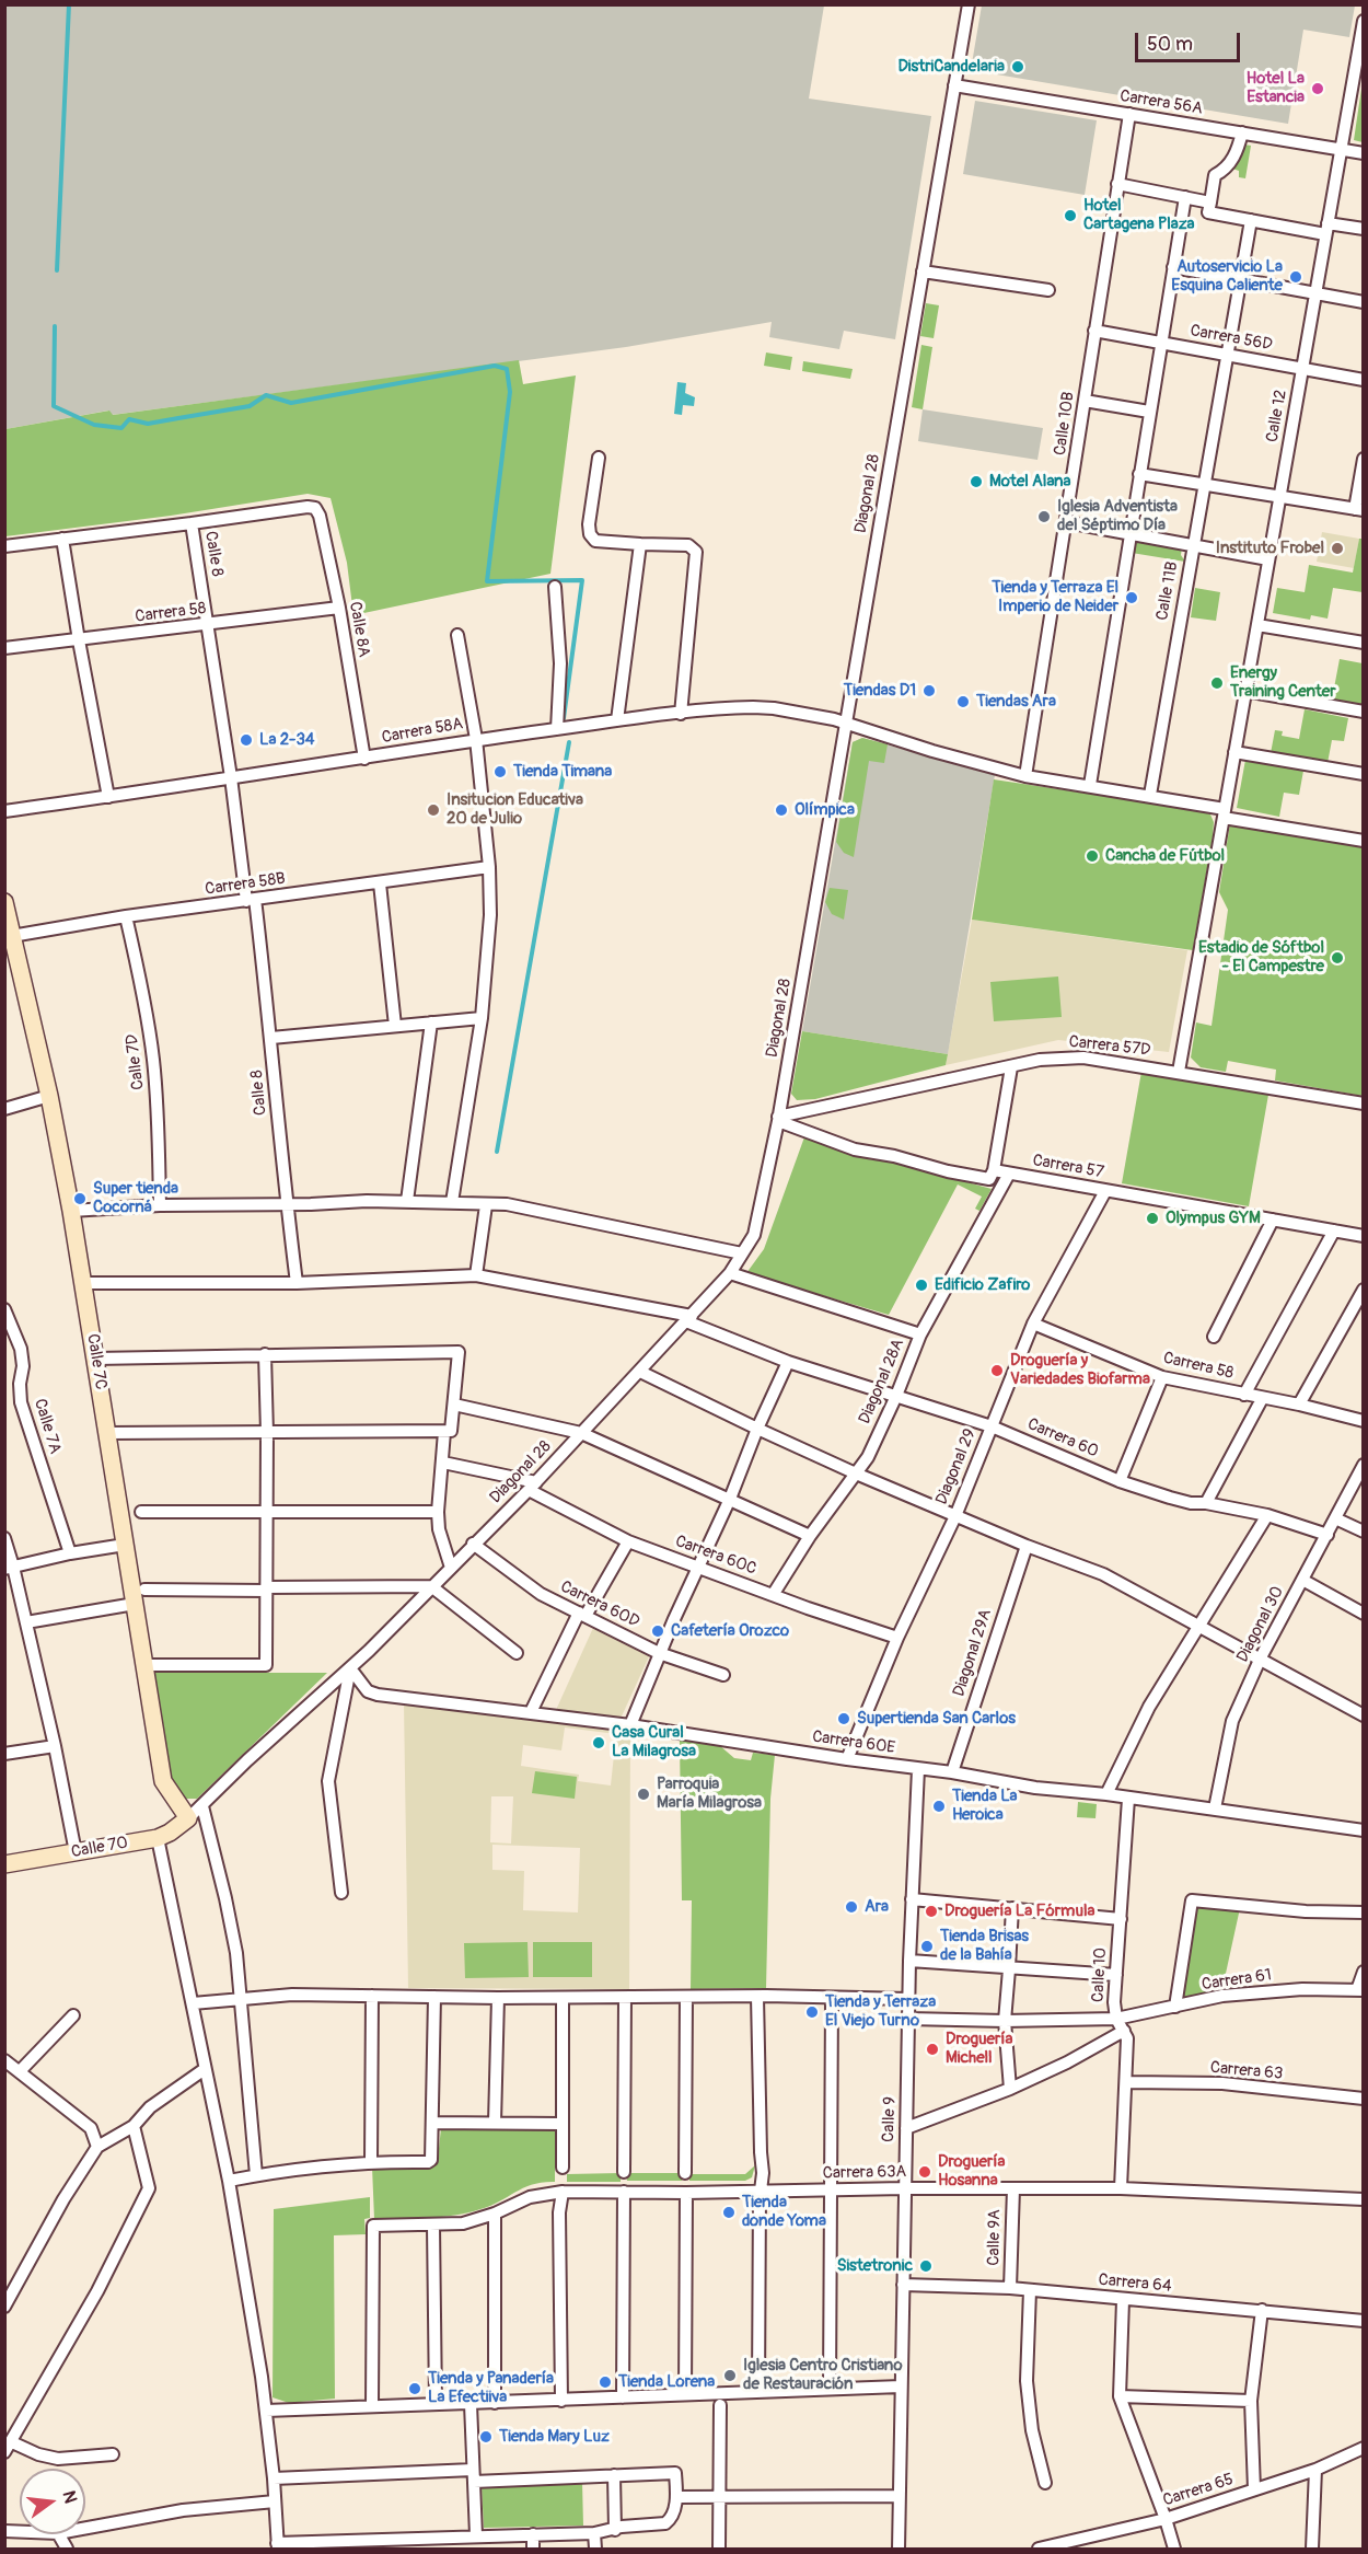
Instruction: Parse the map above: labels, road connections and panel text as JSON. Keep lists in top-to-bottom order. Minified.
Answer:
{"streets":{"street":["Carrera 56A","Carrera 56D","Calle 12","Calle 10B","Diagonal 28","Calle 8","Calle 11B","Carrera 58","Calle 8A","Carrera 58A","Carrera 58B","Carrera 57D","Calle 7D","Carrera 57","Calle 7C","Diagonal 28A","Calle 7A","Carrera 60","Diagonal 29","Carrera 60C","Carrera 60D","Diagonal 30","Diagonal 29A","Carrera 60E","Calle 70","Calle 10","Carrera 61","Carrera 63","Calle 9","Carrera 63A","Calle 9A","Carrera 64","Carrera 65"]},"crossings":[["Carrera 56A","Calle 12"],["Carrera 56A","Calle 10B"],["Carrera 56A","Diagonal 28"],["Carrera 56D","Calle 12"],["Carrera 56D","Calle 10B"],["Carrera 56D","Calle 11B"],["Calle 12","Carrera 57D"],["Diagonal 28","Carrera 58A"],["Diagonal 28","Carrera 57D"],["Diagonal 28","Carrera 57"],["Diagonal 28","Calle 7C"],["Diagonal 28","Carrera 60"],["Diagonal 28","Carrera 60C"],["Diagonal 28","Carrera 60D"],["Diagonal 28","Carrera 60E"],["Diagonal 28","Calle 70"],["Calle 8","Carrera 58"],["Calle 8","Calle 8A"],["Calle 8","Carrera 58A"],["Calle 8","Carrera 58B"],["Calle 8","Carrera 60"],["Carrera 58","Calle 8A"],["Carrera 58","Diagonal 29"],["Calle 8A","Carrera 58A"],["Carrera 58B","Calle 7D"],["Carrera 58B","Calle 7C"],["Carrera 57D","Carrera 57"],["Carrera 57","Diagonal 28A"],["Carrera 57","Diagonal 29"],["Calle 7C","Carrera 60"],["Calle 7C","Calle 70"],["Diagonal 28A","Carrera 60"],["Diagonal 28A","Carrera 60C"],["Carrera 60","Diagonal 29"],["Carrera 60","Diagonal 30"],["Diagonal 29","Carrera 60C"],["Diagonal 29","Carrera 60E"],["Diagonal 30","Carrera 60E"],["Diagonal 29A","Carrera 60E"],["Carrera 60E","Calle 10"],["Carrera 60E","Calle 9"],["Calle 10","Carrera 61"],["Calle 10","Carrera 63"],["Calle 10","Carrera 63A"],["Carrera 61","Calle 9"],["Calle 9","Carrera 63A"],["Calle 9","Carrera 64"],["Carrera 63A","Calle 9A"],["Calle 9A","Carrera 64"]],"places":["DistriCandelaria","Hotel La Estancia","Hotel Cartagena Plaza","Autoservicio La Esquina Caliente","Motel Alana","Iglesia Adventista del Séptimo Día","Instituto Frobel","Tienda y Terraza El Imperio de Neider","Energy Training Center","Tiendas D1","Tiendas Ara","La 2-34","Tienda Timana","Insitucion Educativa 20 de Julio","Olímpica","Cancha de Fútbol","Estadio de Sóftbol - El Campestre","Super tienda Cocorná","Olympus GYM","Edificio Zafiro","Droguería y Variedades Biofarma","Cafetería Orozco","Supertienda San Carlos","Casa Cural La Milagrosa","Parroquia María Milagrosa","Tienda La Heroica","Ara","Droguería La Fórmula","Tienda Brisas de la Bahía","Tienda y Terraza El Viejo Turno","Droguería Michell","Droguería Hosanna","Tienda donde Yoma","Sistetronic","Iglesia Centro Cristiano de Restauración","Tienda Lorena","Tienda y Panadería La Efectiiva","Tienda Mary Luz"],"scale_bar":"50 m","north":"right"}
